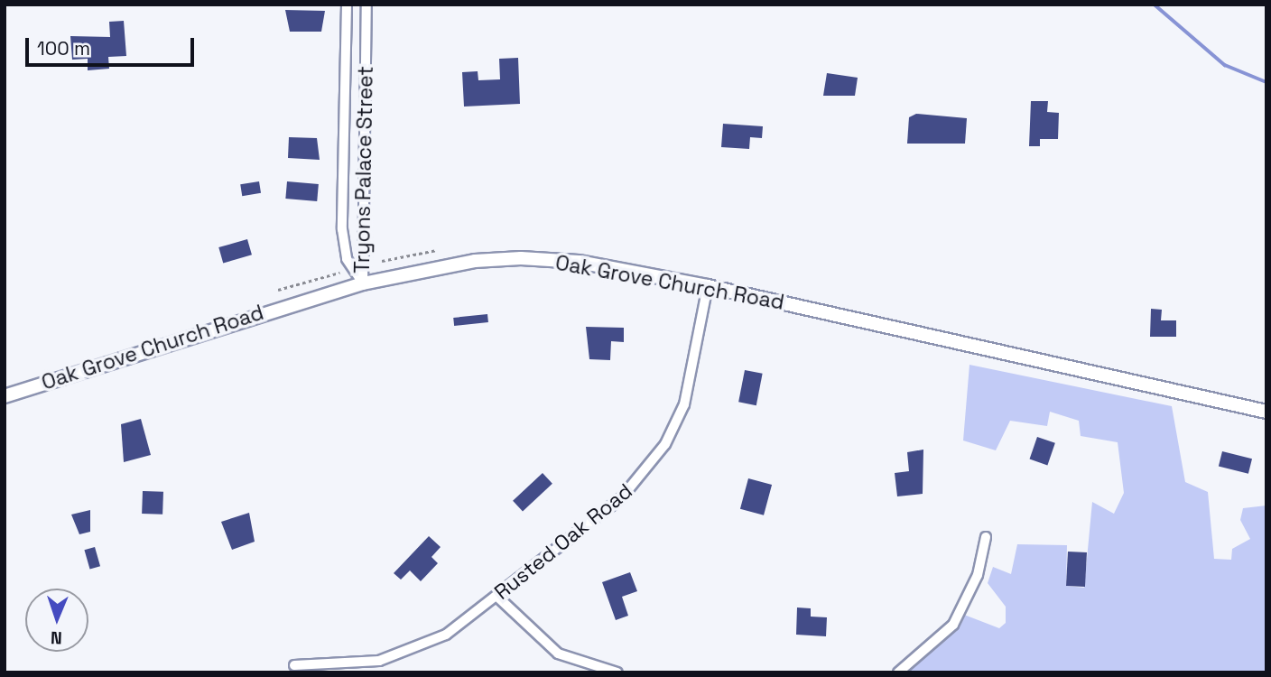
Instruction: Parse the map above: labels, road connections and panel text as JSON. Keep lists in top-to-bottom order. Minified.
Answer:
{"streets":{"main road":["Oak Grove Church Road"],"street":["Tryons Palace Street","Rusted Oak Road"]},"crossings":[["Tryons Palace Street","Oak Grove Church Road"],["Oak Grove Church Road","Rusted Oak Road"]],"scale_bar":"100 m","north":"bottom"}
